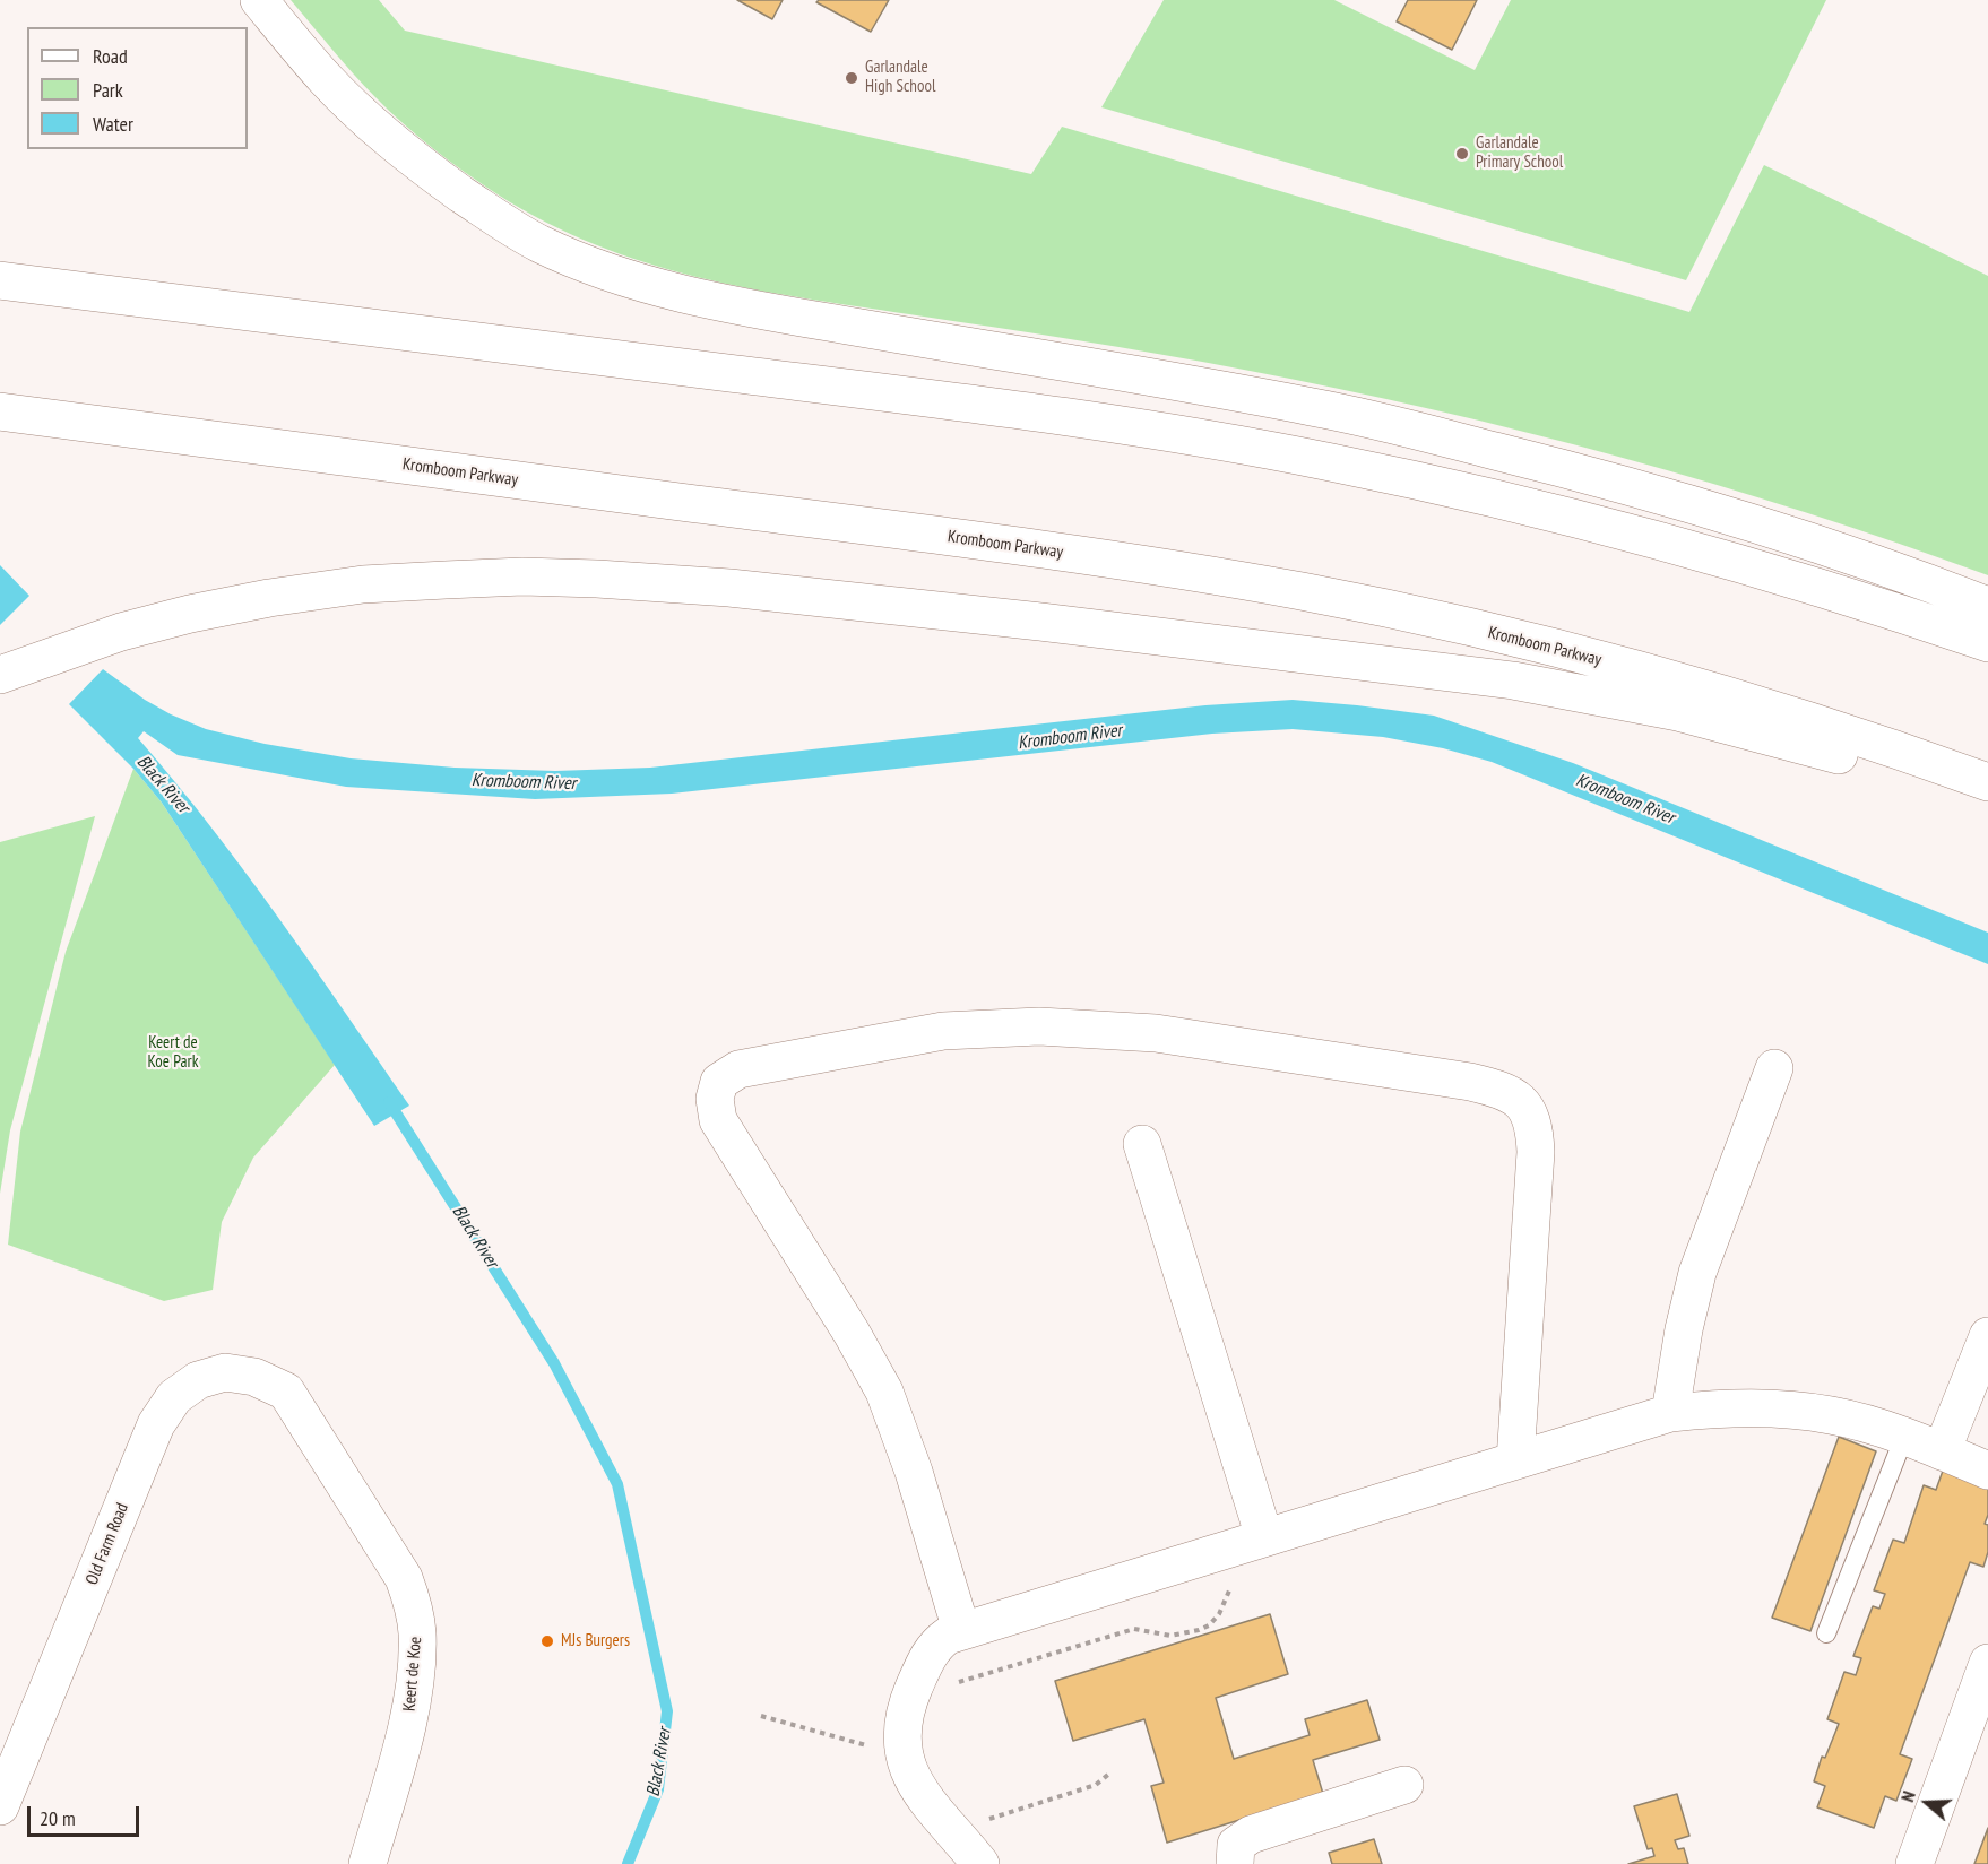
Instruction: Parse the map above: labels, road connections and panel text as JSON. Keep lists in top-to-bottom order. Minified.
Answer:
{"streets":{"main road":["Kromboom Parkway","Old Farm Road","Keert de Koe"]},"crossings":[["Old Farm Road","Keert de Koe"]],"water":["Kromboom River","Black River"],"parks":["Keert de Koe Park"],"places":["Garlandale High School","Garlandale Primary School","MJs Burgers"],"legend":["Road","Park","Water"],"scale_bar":"20 m","north":"left"}
